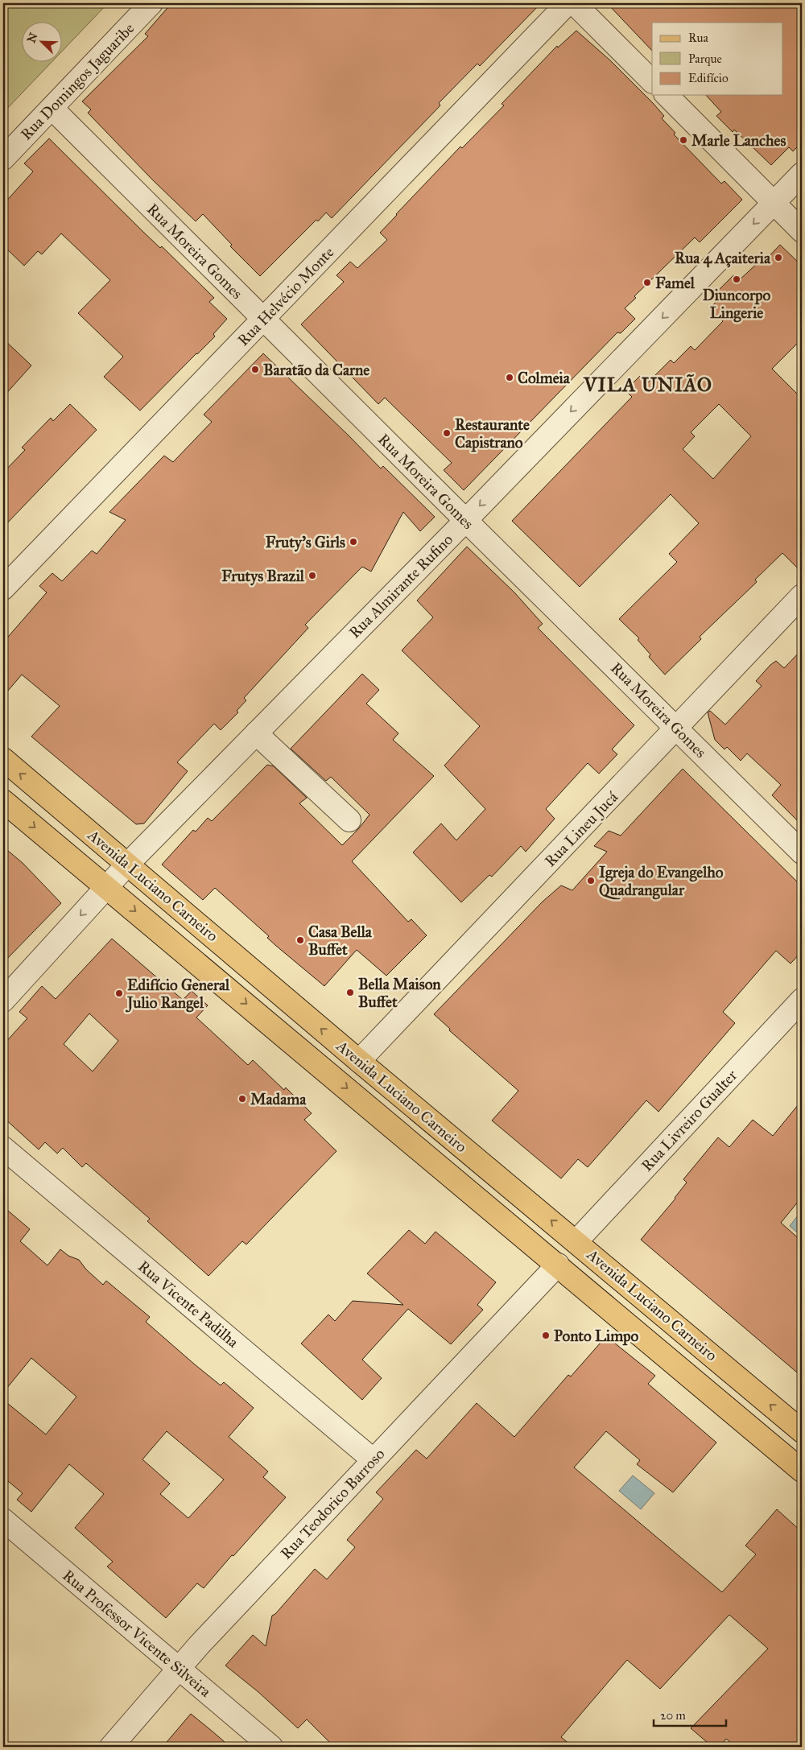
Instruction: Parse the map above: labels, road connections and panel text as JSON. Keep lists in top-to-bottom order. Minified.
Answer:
{"streets":{"main road":["Avenida Luciano Carneiro"],"street":["Rua Domingos Jaguaribe","Rua Moreira Gomes","Rua Helvécio Monte","Rua Almirante Rufino","Rua Lineu Jucá","Rua Livreiro Gualter","Rua Vicente Padilha","Rua Teodorico Barroso","Rua Professor Vicente Silveira"]},"crossings":[["Rua Domingos Jaguaribe","Rua Moreira Gomes"],["Rua Moreira Gomes","Rua Helvécio Monte"],["Rua Moreira Gomes","Rua Almirante Rufino"],["Rua Moreira Gomes","Rua Lineu Jucá"],["Rua Almirante Rufino","Avenida Luciano Carneiro"],["Rua Lineu Jucá","Avenida Luciano Carneiro"],["Avenida Luciano Carneiro","Rua Livreiro Gualter"],["Avenida Luciano Carneiro","Rua Teodorico Barroso"],["Rua Vicente Padilha","Rua Teodorico Barroso"],["Rua Teodorico Barroso","Rua Professor Vicente Silveira"]],"one_way":["Rua Almirante Rufino"],"districts":["VILA UNIÃO"],"places":["Marle Lanches","Rua 4 Açaiteria","Diuncorpo Lingerie","Famel","Baratão da Carne","Colmeia","Restaurante Capistrano","Fruty's Girls","Frutys Brazil","Igreja do Evangelho Quadrangular","Casa Bella Buffet","Bella Maison Buffet","Edifício General Julio Rangel","Madama","Ponto Limpo"],"legend":["Rua","Parque","Edifício"],"scale_bar":"20 m","north":"top left"}
